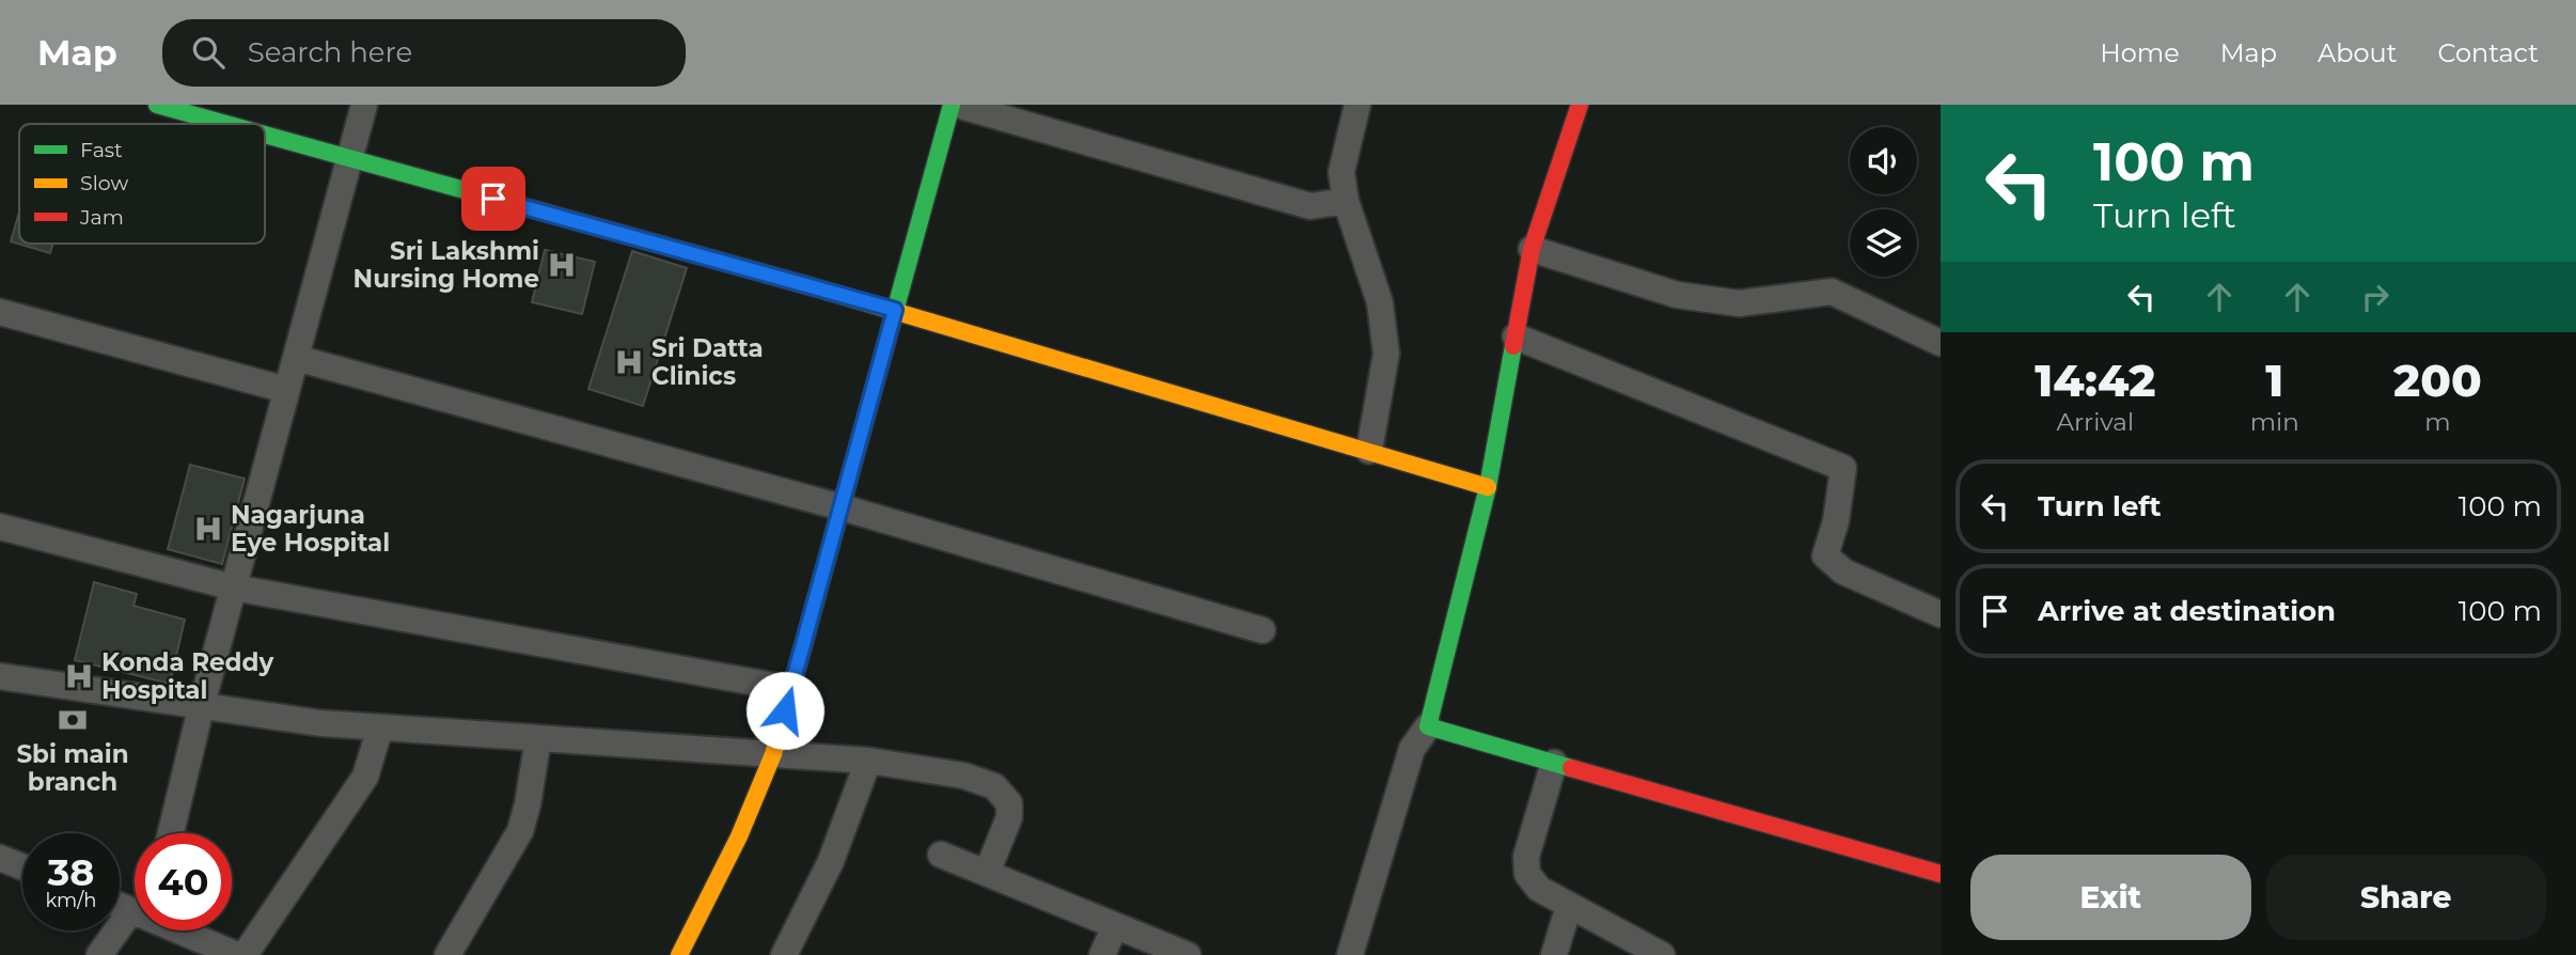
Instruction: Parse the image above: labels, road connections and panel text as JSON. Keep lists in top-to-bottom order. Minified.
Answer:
{"places":{"hospital":["Sri Lakshmi Nursing Home","Sri Datta Clinics","Nagarjuna Eye Hospital","Konda Reddy Hospital"],"bank":["Sbi main branch"]},"legend":["Fast","Slow","Jam"],"page":{"header":"Map","search":"Search here","nav":["Home","Map","About","Contact"],"turn":["100 m","Turn left"],"eta":["14:42","Arrival","1","min","200","m"],"list":[{"name":"Turn left","value":"100 m"},{"name":"Arrive at destination","value":"100 m"}],"speed":"38 km/h","limit":"40","buttons":["Exit","Share"]}}
